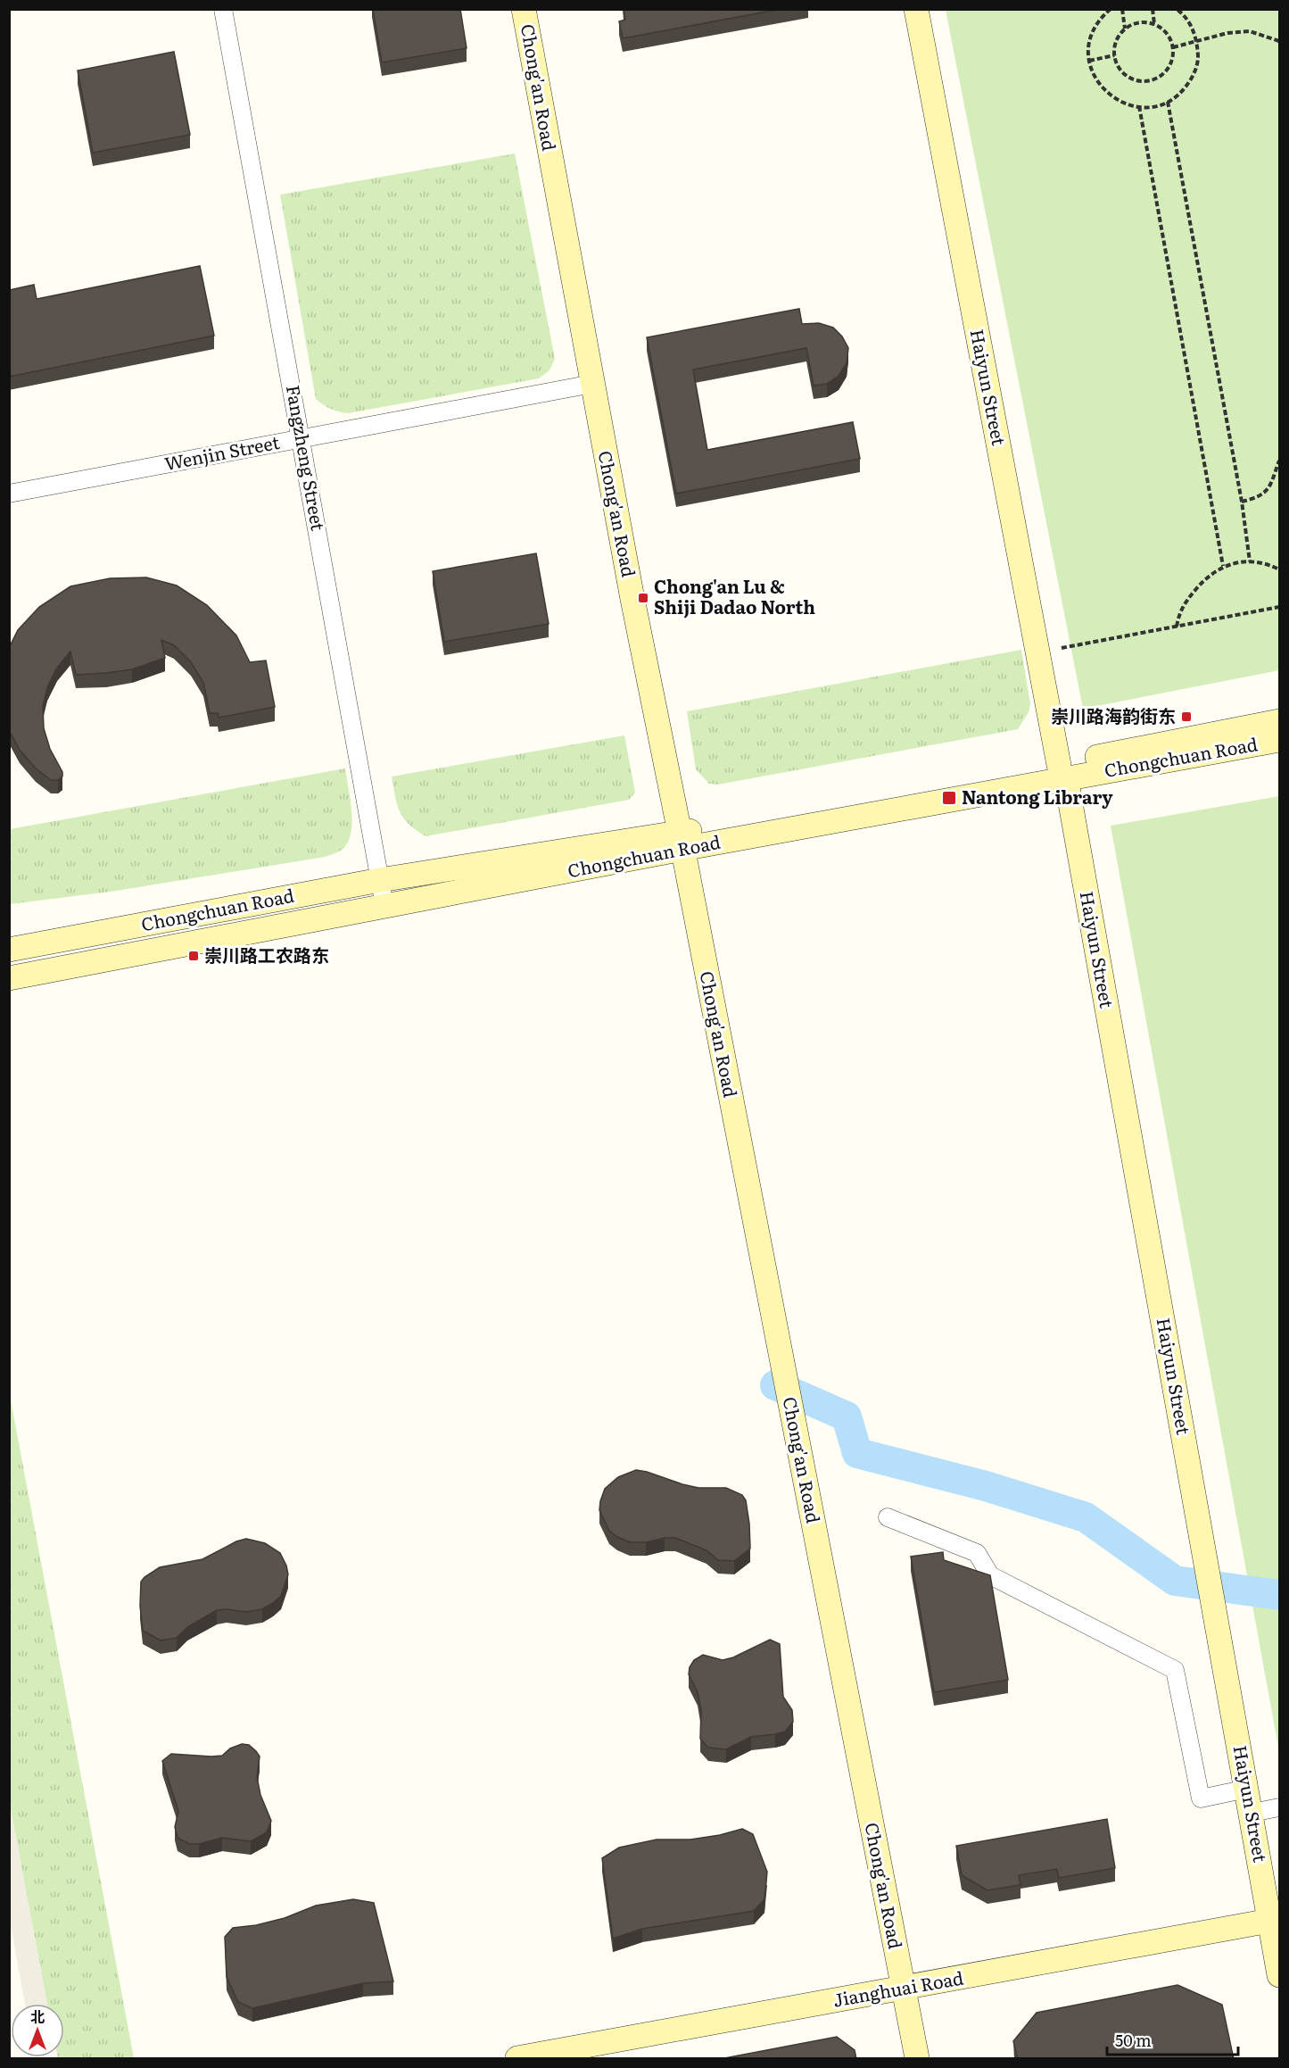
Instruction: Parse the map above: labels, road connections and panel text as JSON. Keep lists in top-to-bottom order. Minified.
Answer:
{"streets":{"street":["Chong'an Road","Haiyun Street","Wenjin Street","Fangzheng Street","Chongchuan Road","Jianghuai Road"]},"crossings":[["Chong'an Road","Wenjin Street"],["Chong'an Road","Chongchuan Road"],["Chong'an Road","Jianghuai Road"],["Haiyun Street","Chongchuan Road"],["Haiyun Street","Jianghuai Road"],["Wenjin Street","Fangzheng Street"],["Fangzheng Street","Chongchuan Road"]],"places":{"transit":["Chong'an Lu & Shiji Dadao North","崇川路海韵街东","Nantong Library","崇川路工农路东"]},"scale_bar":"50 m","north":"top"}
